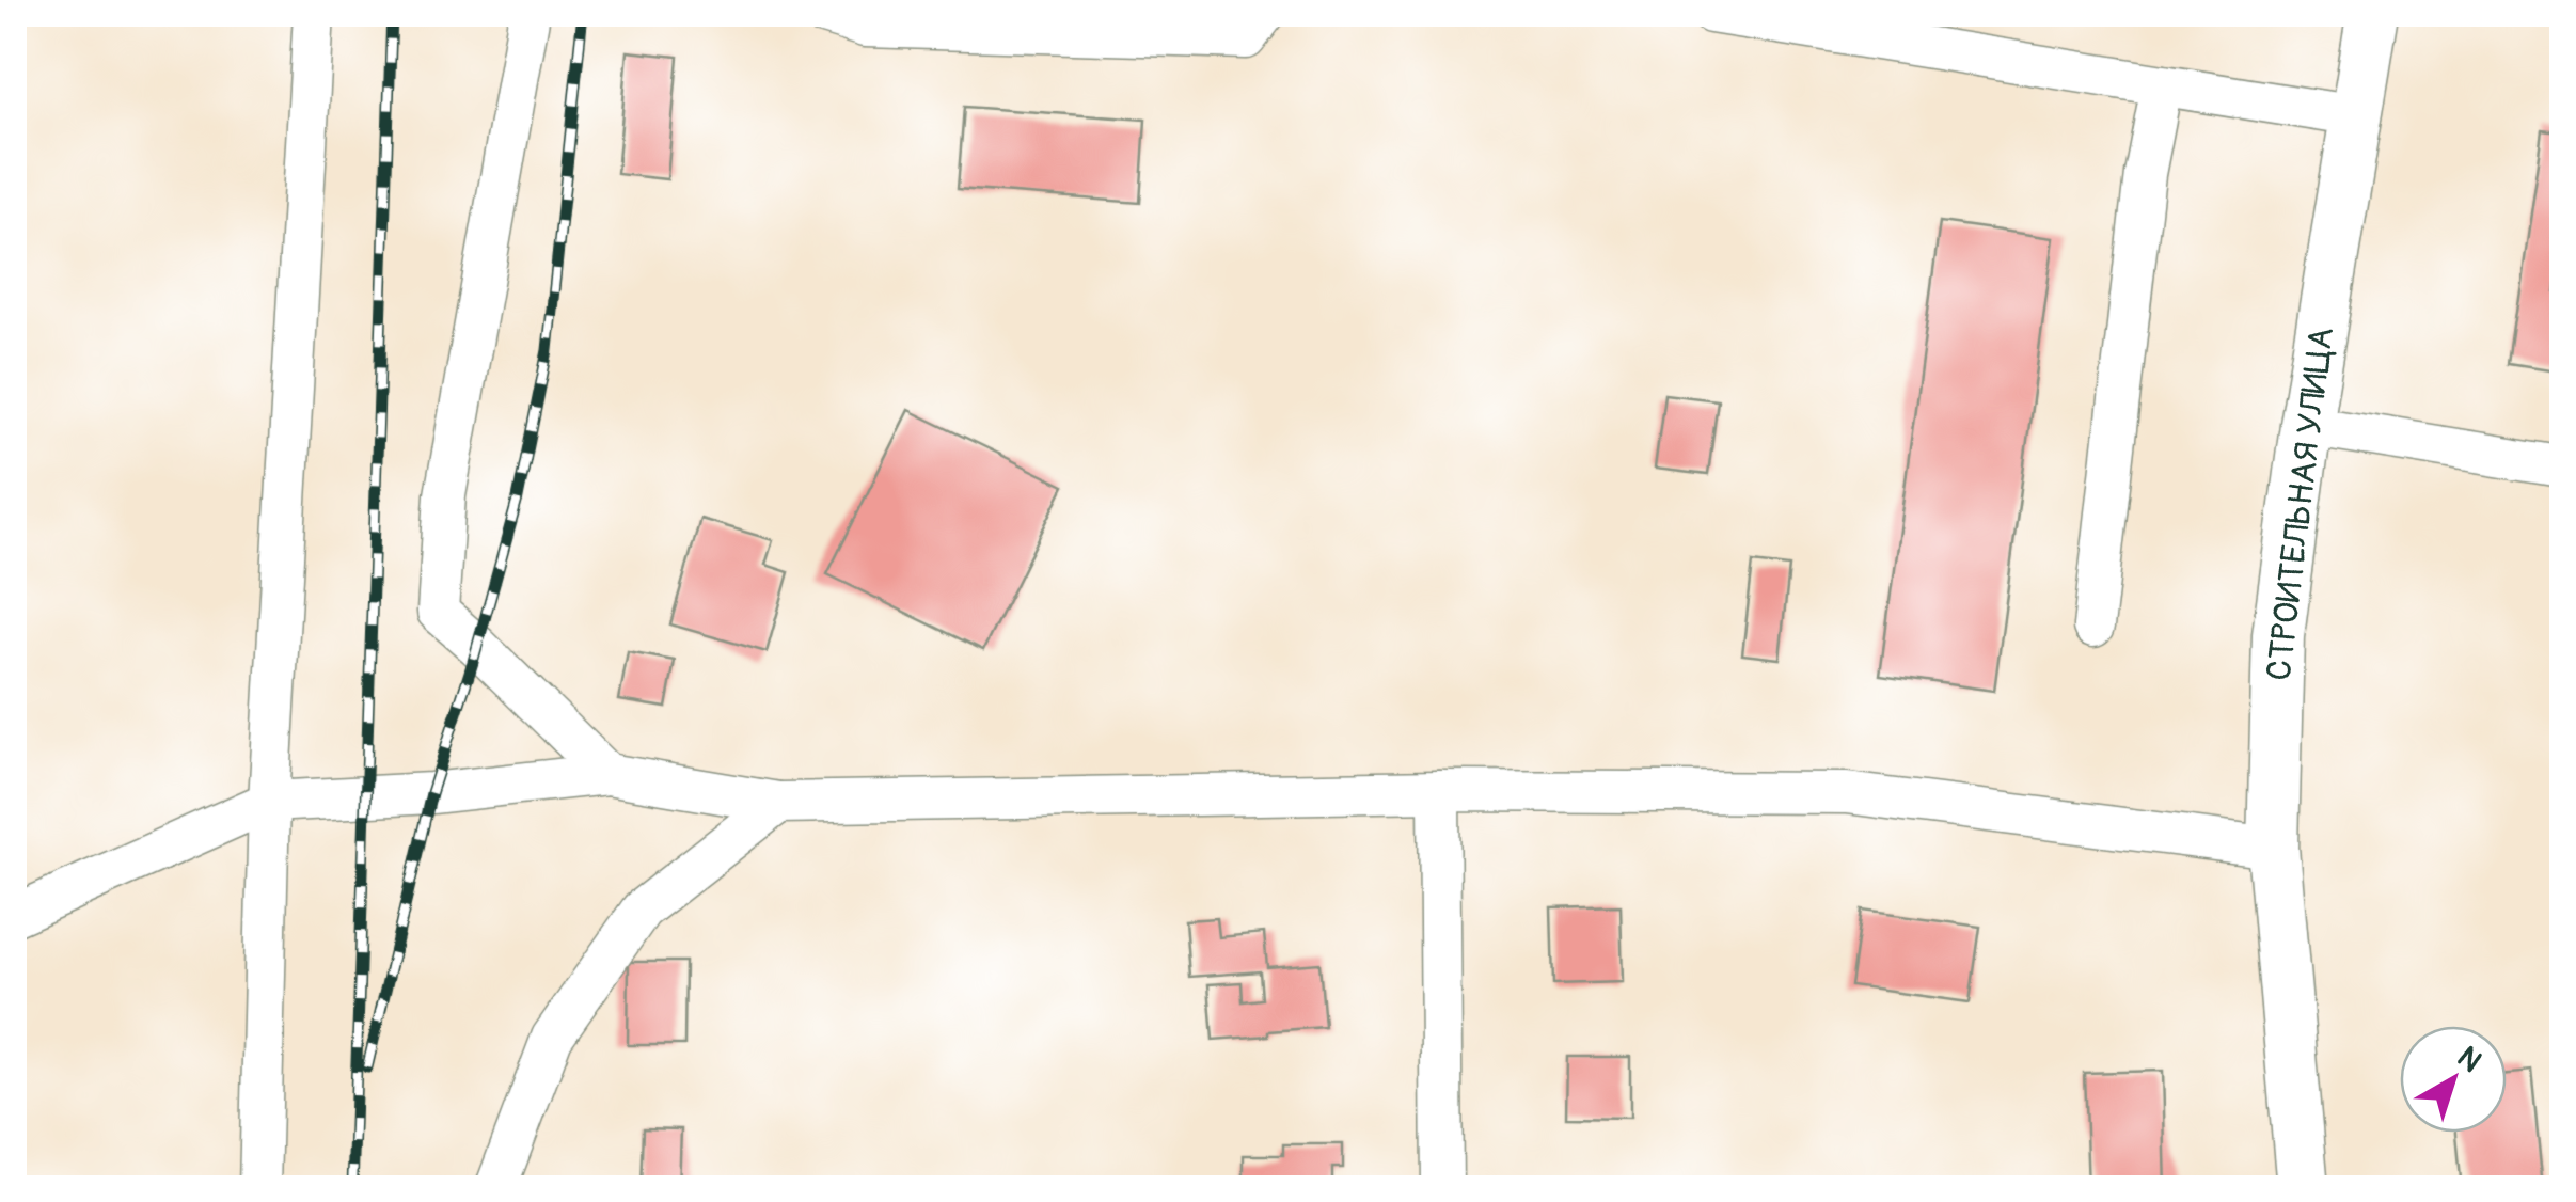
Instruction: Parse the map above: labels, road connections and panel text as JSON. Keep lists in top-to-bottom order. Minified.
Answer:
{"streets":{"main road":["СТРОИТЕЛЬНАЯ УЛИЦА"]},"north":"top right"}
